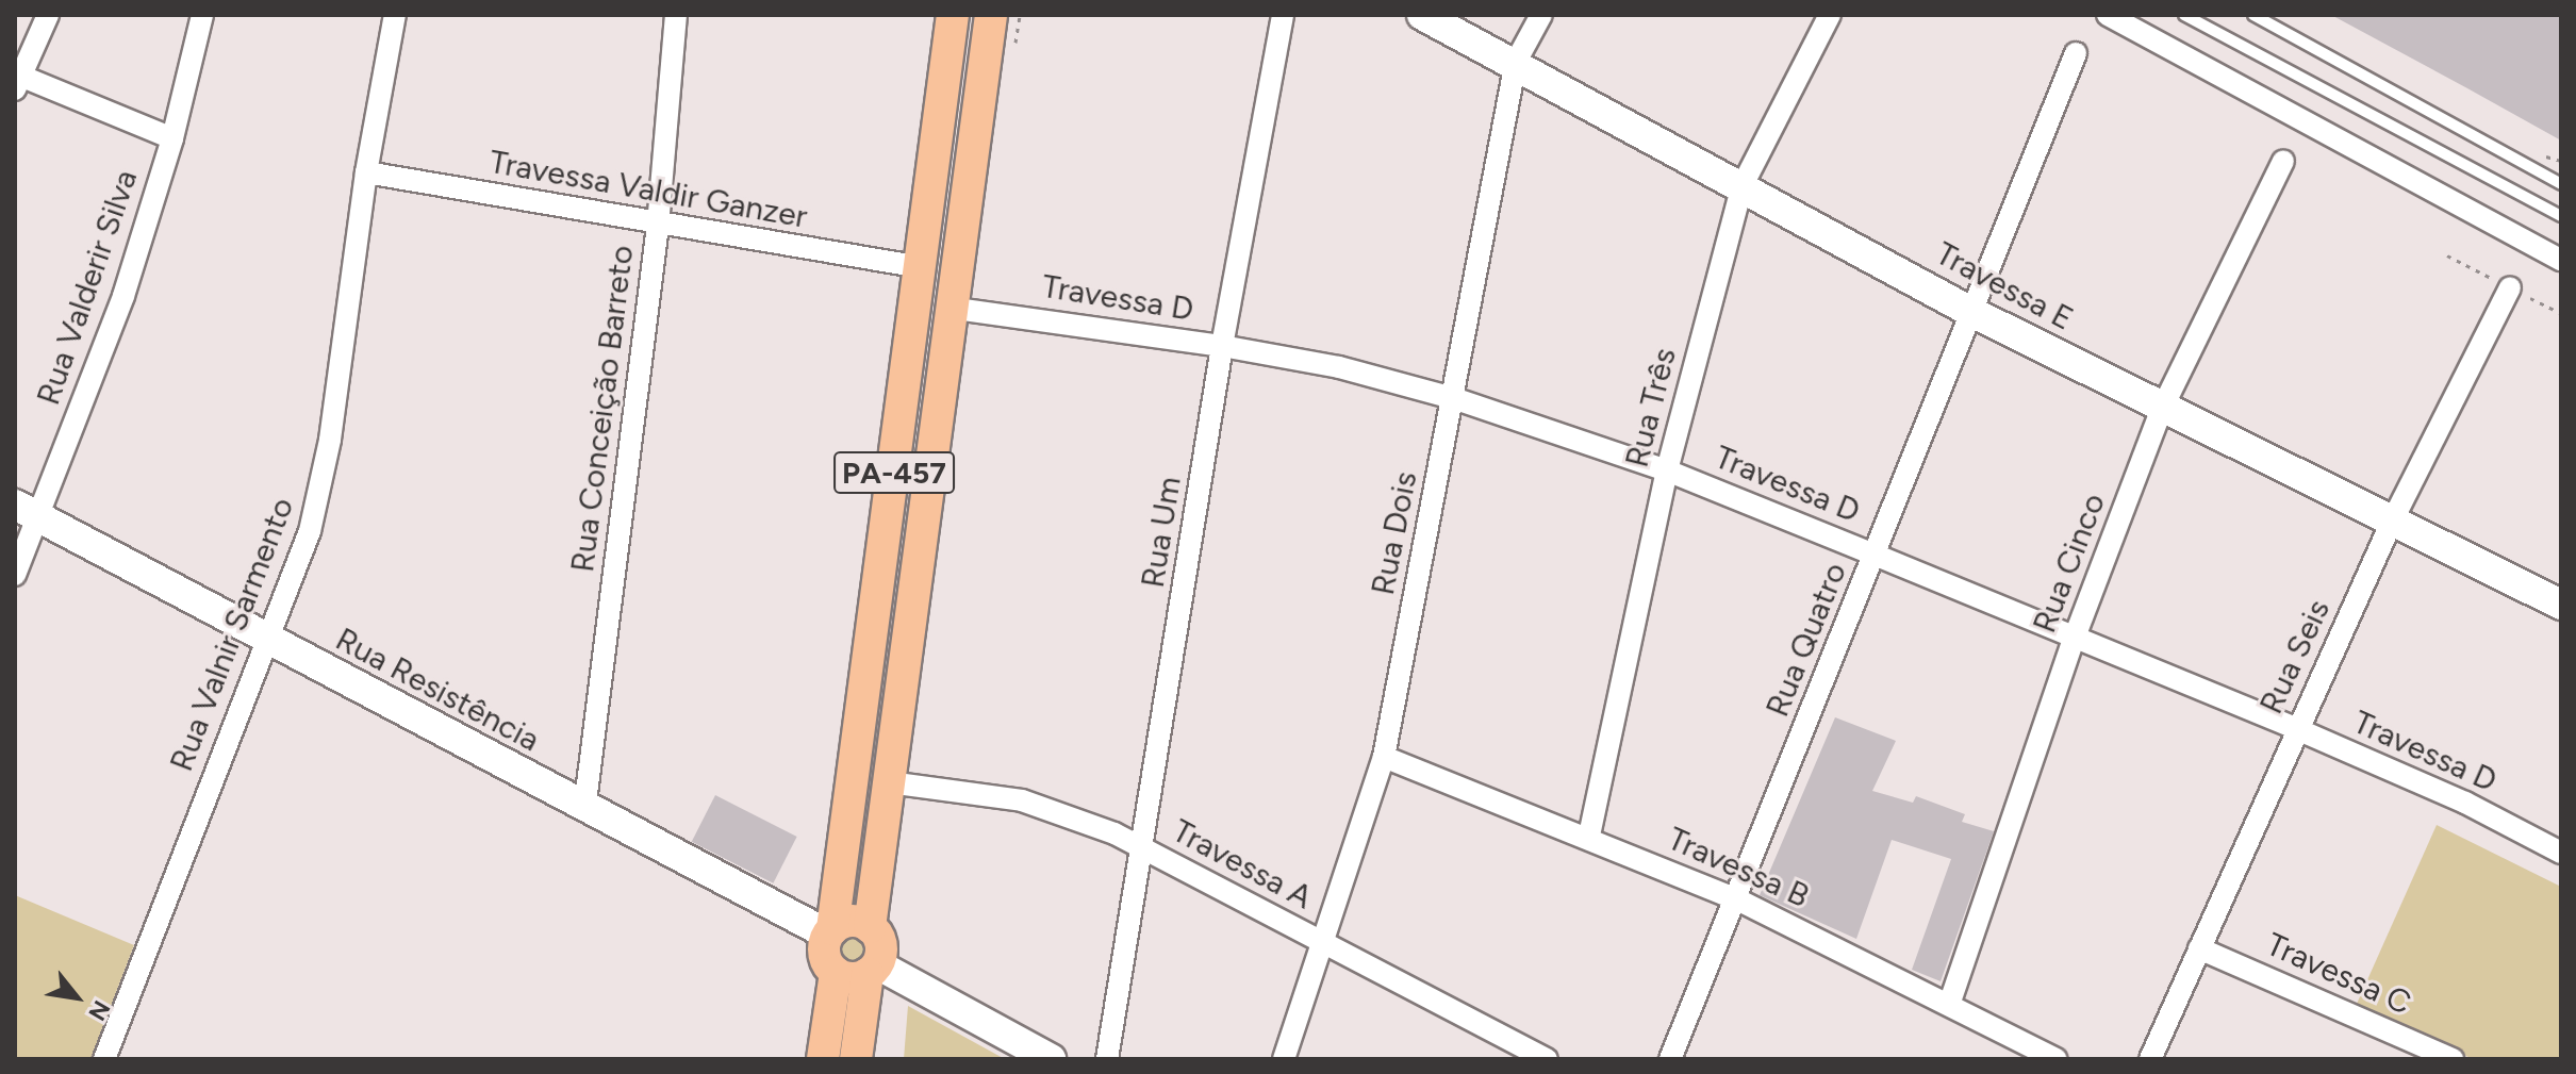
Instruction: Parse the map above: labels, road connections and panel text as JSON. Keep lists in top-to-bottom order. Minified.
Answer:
{"streets":{"main road":["PA-457"],"street":["Travessa Valdir Ganzer","Travessa E","Rua Valderir Silva","Travessa D","Rua Três","Rua Conceição Barreto","Rua Um","Rua Dois","Rua Cinco","Rua Valnir Sarmento","Rua Quatro","Rua Seis","Rua Resistência","Travessa A","Travessa B","Travessa C"]},"crossings":[["Travessa Valdir Ganzer","Rua Conceição Barreto"],["Travessa Valdir Ganzer","PA-457"],["Travessa Valdir Ganzer","Rua Valnir Sarmento"],["Travessa E","Rua Três"],["Travessa E","Rua Dois"],["Travessa E","Rua Cinco"],["Travessa E","Rua Quatro"],["Travessa E","Rua Seis"],["Rua Valderir Silva","Rua Resistência"],["Travessa D","Rua Três"],["Travessa D","PA-457"],["Travessa D","Rua Um"],["Travessa D","Rua Dois"],["Travessa D","Rua Cinco"],["Travessa D","Rua Quatro"],["Travessa D","Rua Seis"],["Rua Três","Travessa B"],["Rua Conceição Barreto","Rua Resistência"],["PA-457","Rua Resistência"],["PA-457","Travessa A"],["Rua Um","Travessa A"],["Rua Dois","Travessa A"],["Rua Dois","Travessa B"],["Rua Cinco","Travessa B"],["Rua Valnir Sarmento","Rua Resistência"],["Rua Quatro","Travessa B"],["Rua Seis","Travessa C"]],"north":"bottom right"}
